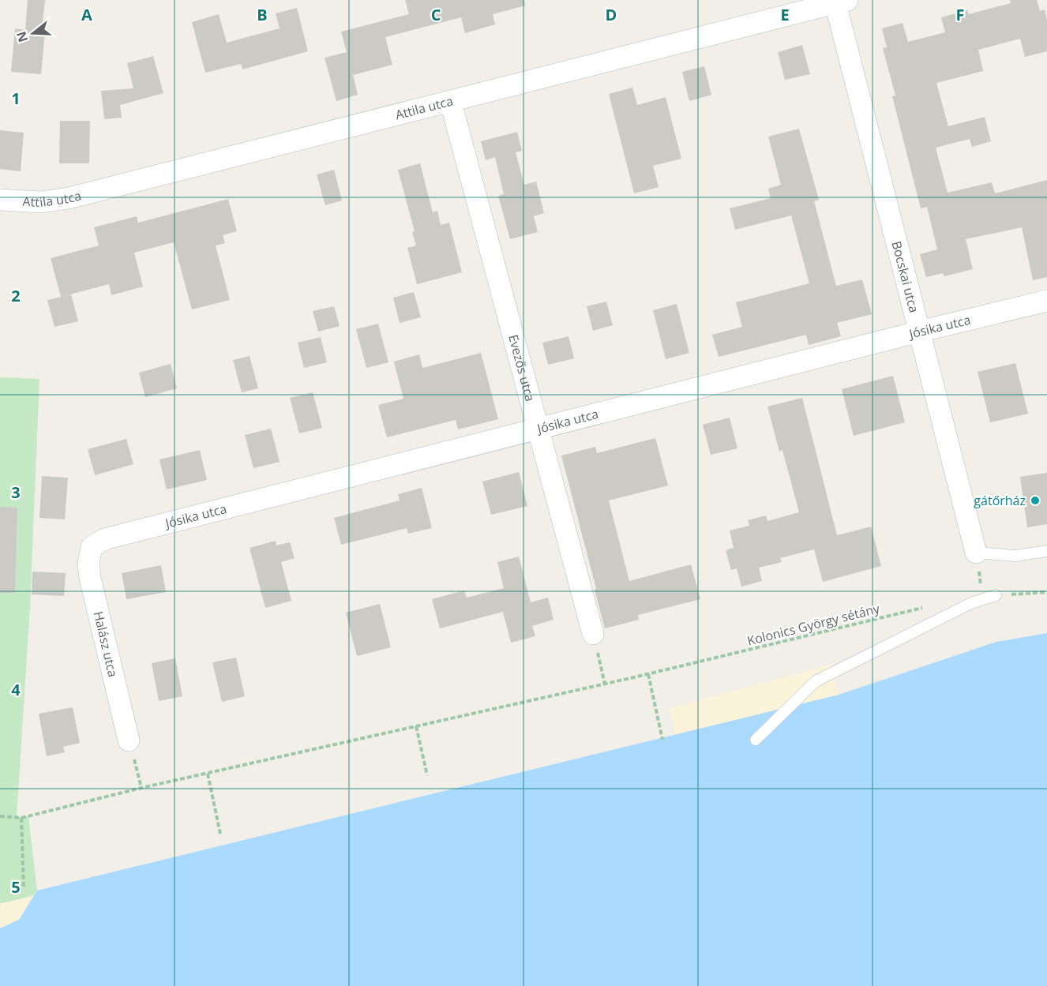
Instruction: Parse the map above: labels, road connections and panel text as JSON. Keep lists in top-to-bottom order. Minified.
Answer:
{"streets":{"street":["Attila utca","Bocskai utca","Jósika utca","Evezős utca","Halász utca"],"path":["Kolonics György sétány"]},"crossings":[["Attila utca","Bocskai utca"],["Attila utca","Evezős utca"],["Bocskai utca","Jósika utca"],["Jósika utca","Evezős utca"],["Jósika utca","Halász utca"]],"places":["gátőrház"],"north":"left","grid":{"columns":["A","B","C","D","E","F"],"rows":["1","2","3","4","5"]}}
